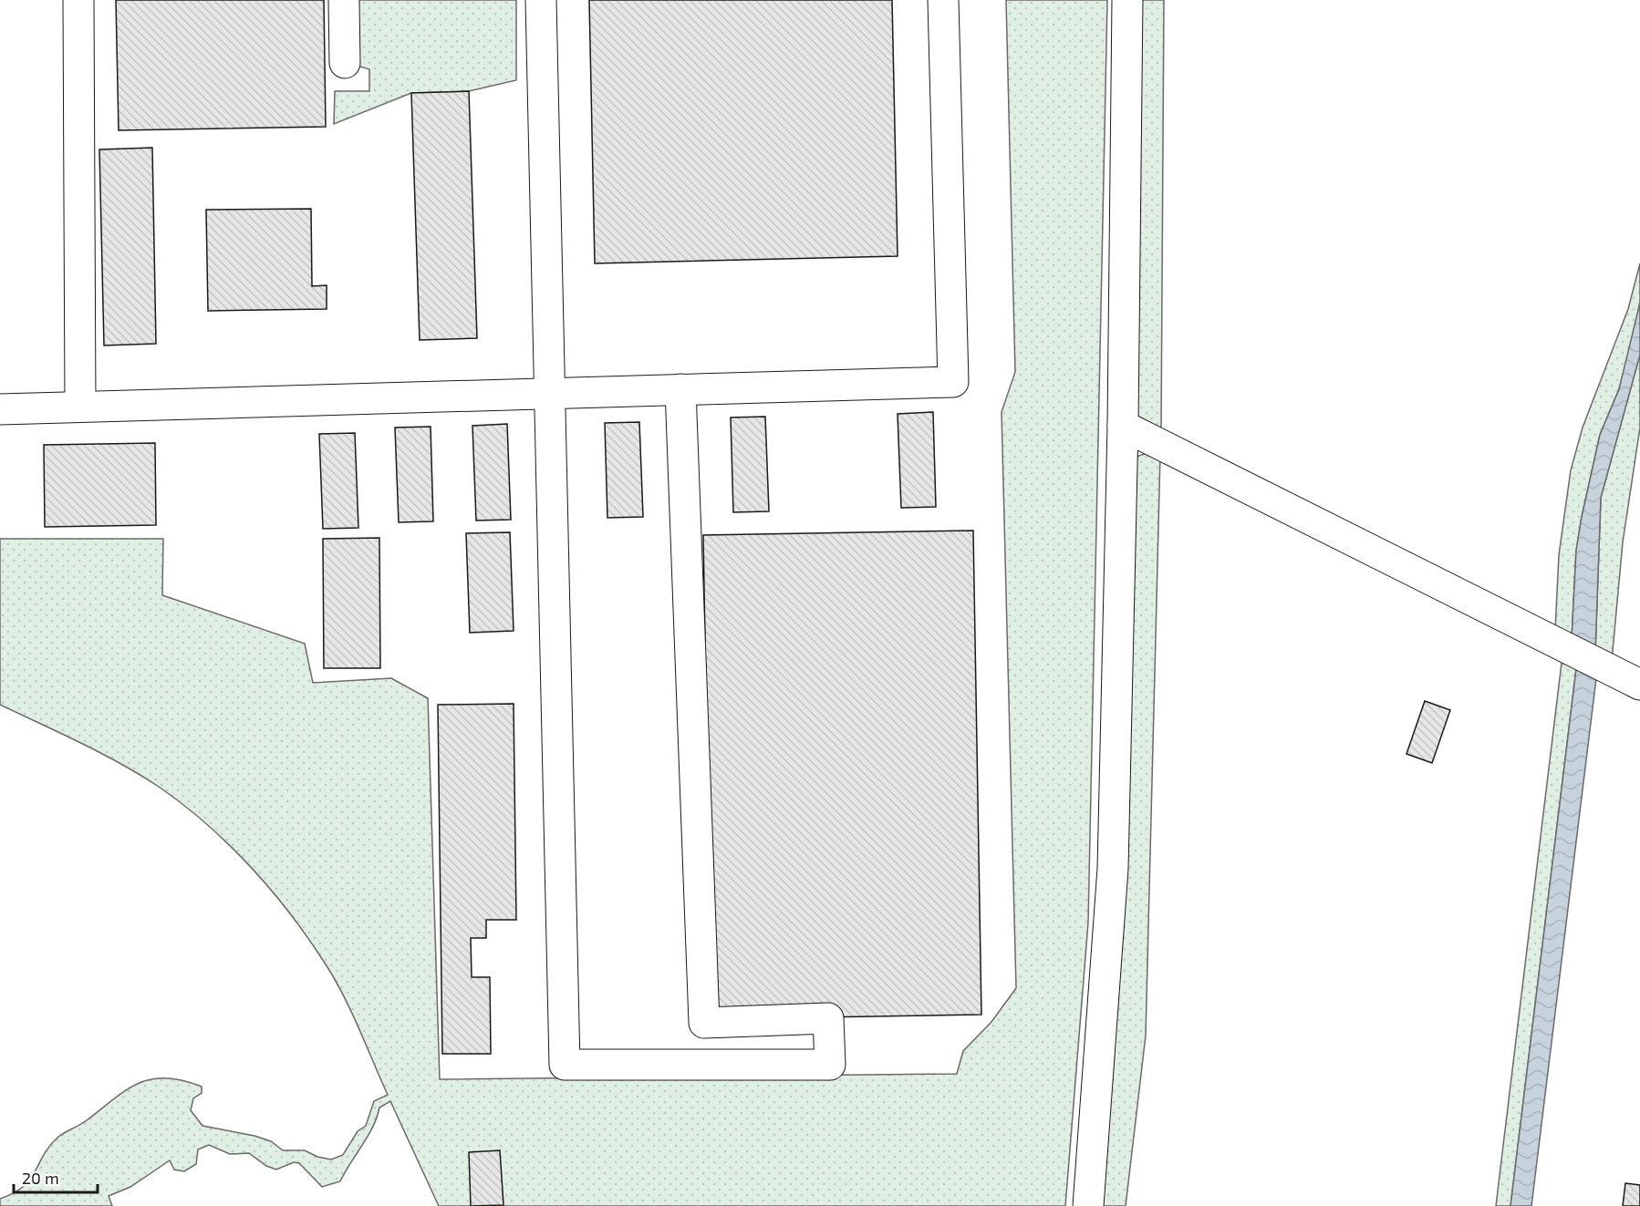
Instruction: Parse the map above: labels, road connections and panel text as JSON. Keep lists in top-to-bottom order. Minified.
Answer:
{"scale_bar":"20 m"}
